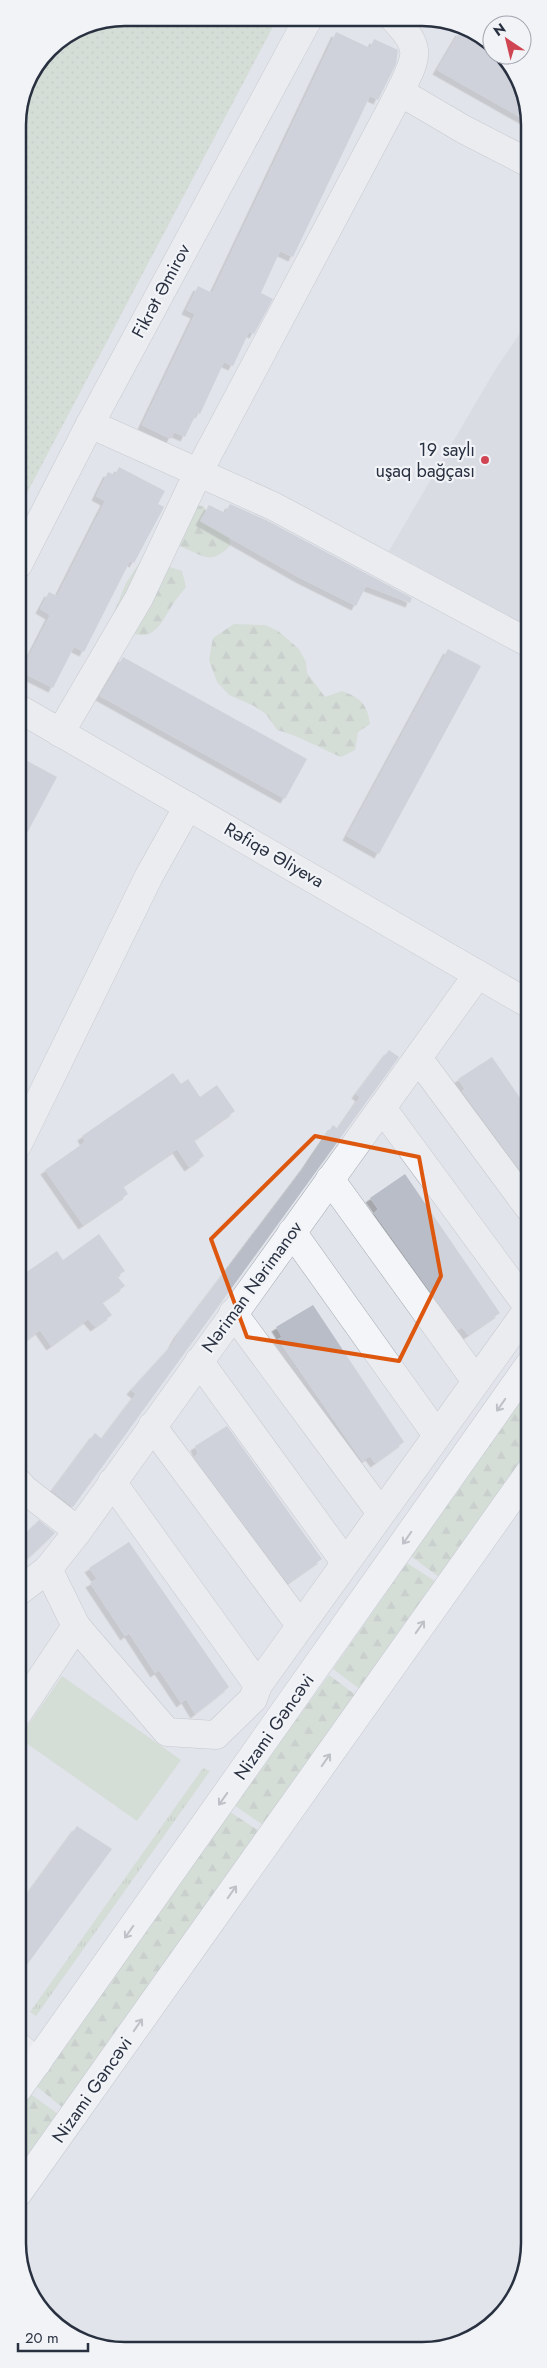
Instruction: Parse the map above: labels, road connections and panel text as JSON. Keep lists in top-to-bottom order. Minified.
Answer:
{"streets":{"main road":["Nizami Gəncəvi"],"street":["Fikrət Əmirov","Rəfiqə Əliyeva","Nəriman Nərimanov"]},"crossings":[["Rəfiqə Əliyeva","Nəriman Nərimanov"]],"places":["19 saylı uşaq bağçası"],"scale_bar":"20 m","north":"top left"}
